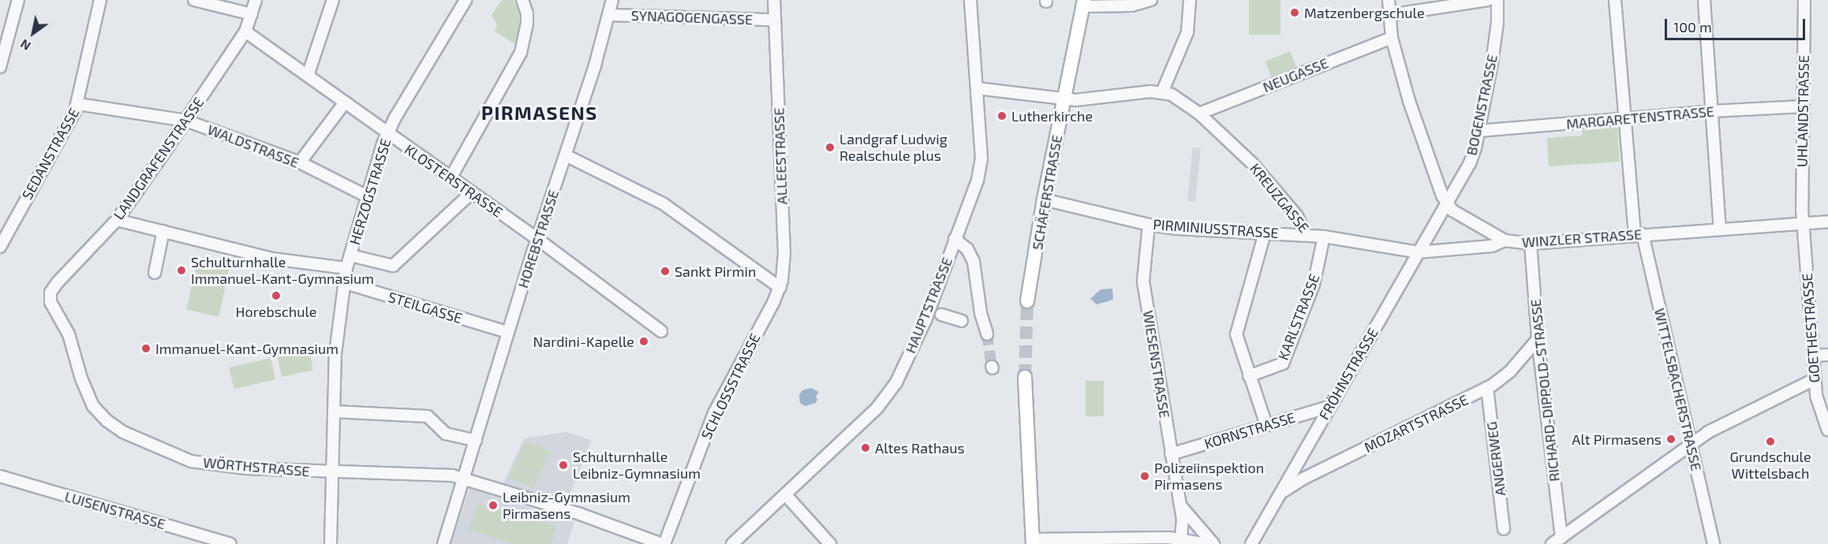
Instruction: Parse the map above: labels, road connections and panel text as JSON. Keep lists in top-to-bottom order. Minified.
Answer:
{"streets":{"main road":["SCHÄFERSTRASSE"],"street":["SYNAGOGENGASSE","NEUGASSE","BOGENSTRASSE","UHLANDSTRASSE","MARGARETENSTRASSE","WALDSTRASSE","SEDANSTRASSE","ALLEESTRASSE","LANDGRAFENSTRASSE","KLOSTERSTRASSE","HERZOGSTRASSE","KREUZGASSE","PIRMINIUSSTRASSE","WINZLER STRASSE","HOREBSTRASSE","HAUPTSTRASSE","STEILGASSE","KARLSTRASSE","GOETHESTRASSE","WIESENSTRASSE","FRÖHNSTRASSE","SCHLOSSSTRASSE","WITTELSBACHERSTRASSE","RICHARD-DIPPOLD-STRASSE","MOZARTSTRASSE","KORNSTRASSE","ANGERWEG","WÖRTHSTRASSE","LUISENSTRASSE"]},"crossings":[["SYNAGOGENGASSE","ALLEESTRASSE"],["SYNAGOGENGASSE","HOREBSTRASSE"],["NEUGASSE","KREUZGASSE"],["BOGENSTRASSE","MARGARETENSTRASSE"],["BOGENSTRASSE","WINZLER STRASSE"],["BOGENSTRASSE","FRÖHNSTRASSE"],["UHLANDSTRASSE","MARGARETENSTRASSE"],["UHLANDSTRASSE","WINZLER STRASSE"],["UHLANDSTRASSE","GOETHESTRASSE"],["MARGARETENSTRASSE","WITTELSBACHERSTRASSE"],["WALDSTRASSE","SEDANSTRASSE"],["WALDSTRASSE","LANDGRAFENSTRASSE"],["WALDSTRASSE","HERZOGSTRASSE"],["ALLEESTRASSE","SCHLOSSSTRASSE"],["LANDGRAFENSTRASSE","KLOSTERSTRASSE"],["LANDGRAFENSTRASSE","WÖRTHSTRASSE"],["KLOSTERSTRASSE","HERZOGSTRASSE"],["KLOSTERSTRASSE","HOREBSTRASSE"],["HERZOGSTRASSE","STEILGASSE"],["HERZOGSTRASSE","WÖRTHSTRASSE"],["SCHÄFERSTRASSE","PIRMINIUSSTRASSE"],["KREUZGASSE","PIRMINIUSSTRASSE"],["KREUZGASSE","WINZLER STRASSE"],["KREUZGASSE","KARLSTRASSE"],["KREUZGASSE","FRÖHNSTRASSE"],["PIRMINIUSSTRASSE","WIESENSTRASSE"],["WINZLER STRASSE","GOETHESTRASSE"],["WINZLER STRASSE","FRÖHNSTRASSE"],["WINZLER STRASSE","WITTELSBACHERSTRASSE"],["WINZLER STRASSE","RICHARD-DIPPOLD-STRASSE"],["HOREBSTRASSE","STEILGASSE"],["HOREBSTRASSE","WÖRTHSTRASSE"],["WIESENSTRASSE","KORNSTRASSE"],["FRÖHNSTRASSE","MOZARTSTRASSE"],["FRÖHNSTRASSE","KORNSTRASSE"],["SCHLOSSSTRASSE","WÖRTHSTRASSE"],["RICHARD-DIPPOLD-STRASSE","MOZARTSTRASSE"],["MOZARTSTRASSE","ANGERWEG"]],"districts":["PIRMASENS"],"places":["Matzenbergschule","Lutherkirche","Landgraf Ludwig Realschule plus","Schulturnhalle Immanuel-Kant-Gymnasium","Sankt Pirmin","Horebschule","Nardini-Kapelle","Immanuel-Kant-Gymnasium","Alt Pirmasens","Grundschule Wittelsbach","Altes Rathaus","Schulturnhalle Leibniz-Gymnasium","Polizeiinspektion Pirmasens","Leibniz-Gymnasium Pirmasens"],"scale_bar":"100 m","north":"bottom left"}
